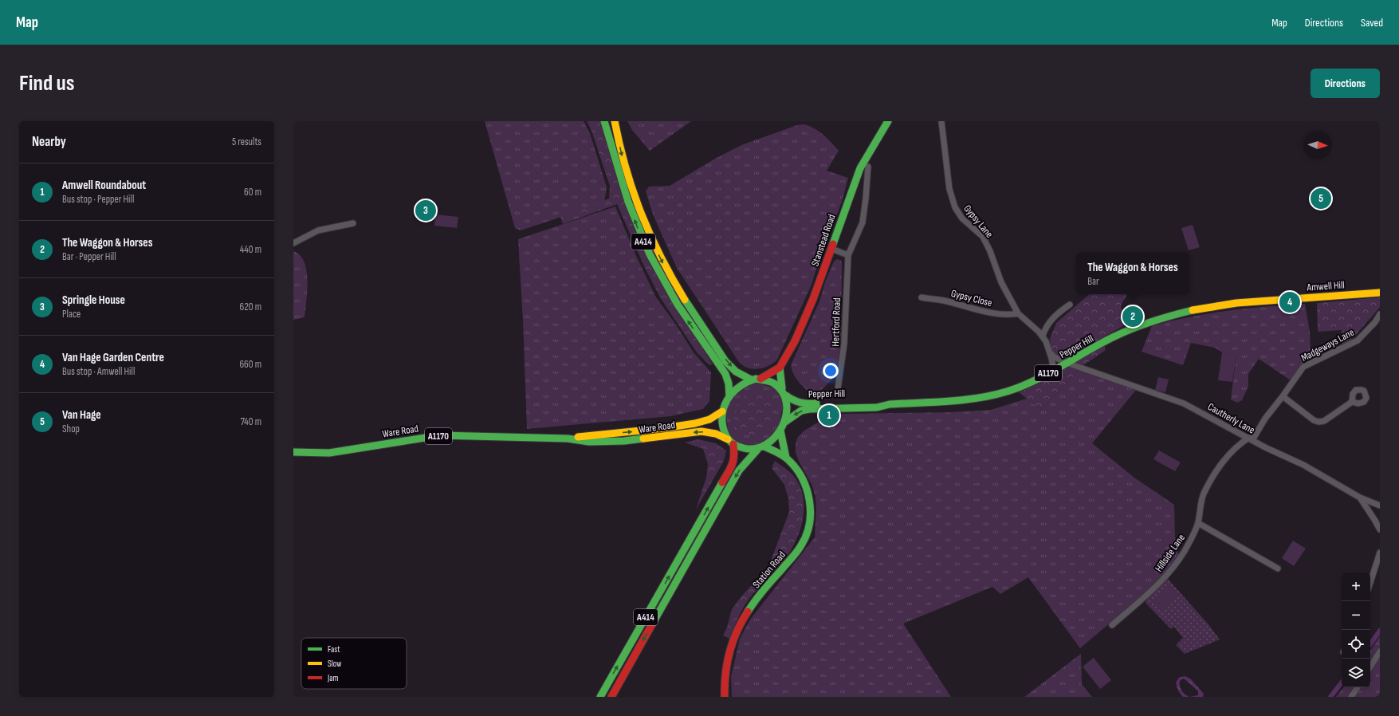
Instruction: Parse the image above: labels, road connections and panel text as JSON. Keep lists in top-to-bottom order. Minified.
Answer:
{"streets":{"main road":["Stanstead Road","A414","Amwell Hill","Pepper Hill","A1170","Ware Road","Station Road"],"street":["Gypsy Lane","Gypsy Close","Hertford Road","Madgeways Lane","Cautherly Lane","Hillside Lane"]},"crossings":[["Gypsy Lane","Gypsy Close"],["Gypsy Lane","Pepper Hill"],["Stanstead Road","A414"],["Stanstead Road","Pepper Hill"],["Stanstead Road","Ware Road"],["Stanstead Road","Station Road"],["A414","Pepper Hill"],["A414","Ware Road"],["A414","Station Road"],["Amwell Hill","Pepper Hill"],["Madgeways Lane","Cautherly Lane"],["Madgeways Lane","Hillside Lane"],["Pepper Hill","Cautherly Lane"],["Pepper Hill","Ware Road"],["Pepper Hill","Station Road"],["Cautherly Lane","Hillside Lane"],["Ware Road","Station Road"]],"legend":["Fast","Slow","Jam"],"north":"right","page":{"header":"Map","nav":["Map","Directions","Saved"],"buttons":"Directions","title":"Find us","heading":["Nearby","5 results"],"list":[{"mark":"1","name":"Amwell Roundabout","note":"Bus stop · Pepper Hill","value":"60 m"},{"mark":"2","name":"The Waggon & Horses","note":"Bar · Pepper Hill","value":"440 m"},{"mark":"3","name":"Springle House","note":"Place","value":"620 m"},{"mark":"4","name":"Van Hage Garden Centre","note":"Bus stop · Amwell Hill","value":"660 m"},{"mark":"5","name":"Van Hage","note":"Shop","value":"740 m"}],"pins":["5","3","4","2","1"],"popup":["The Waggon & Horses","Bar"],"map_buttons":["+","−"]}}
